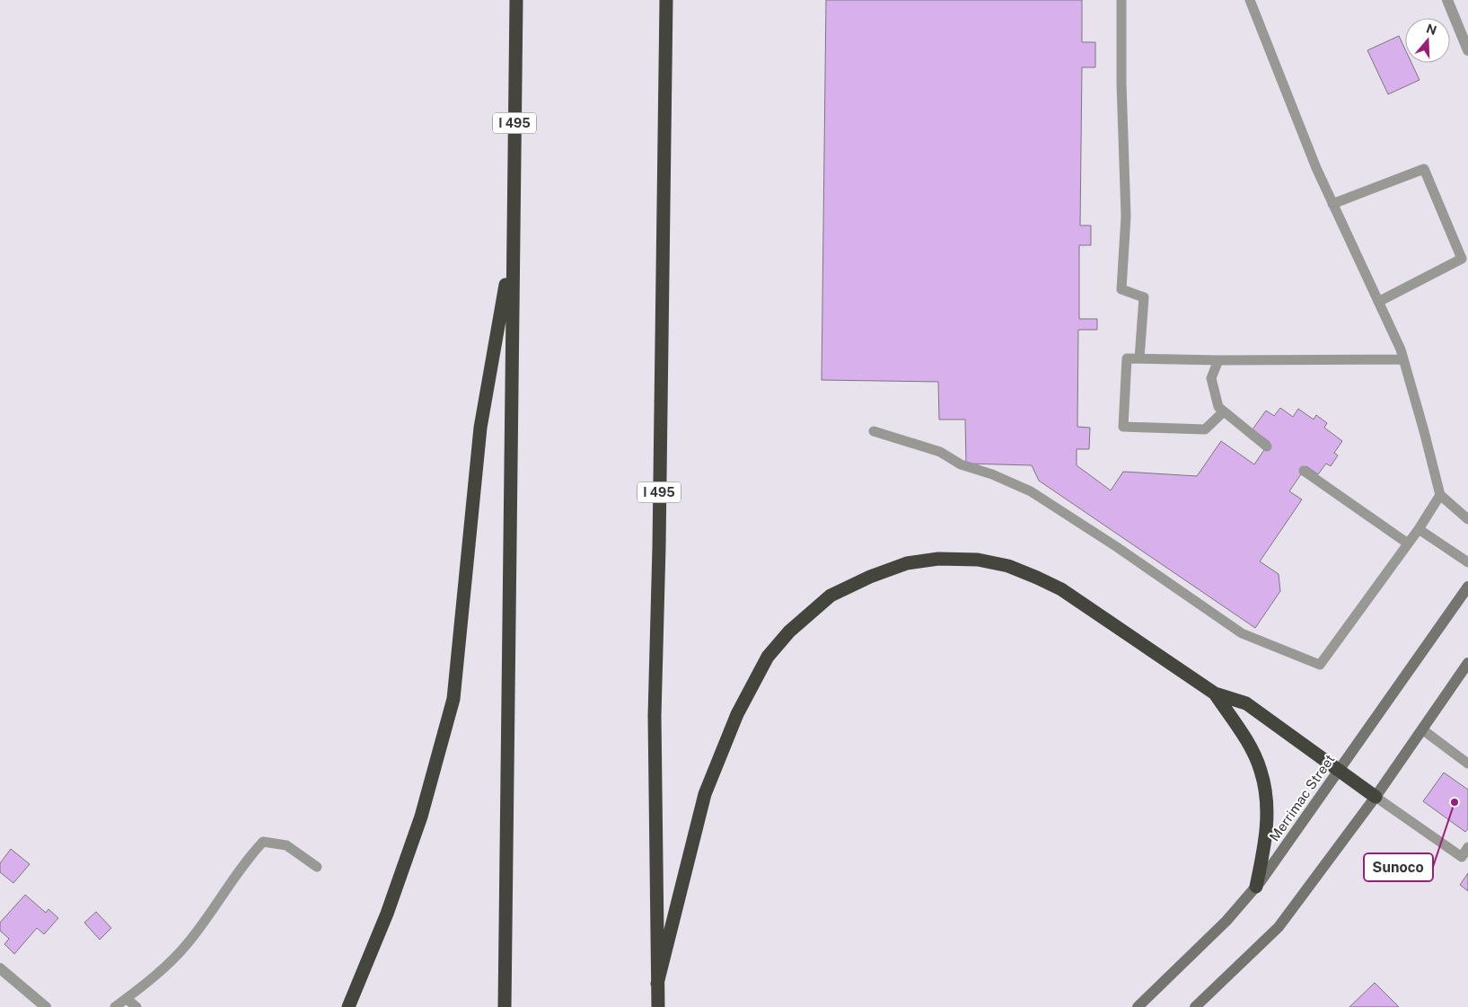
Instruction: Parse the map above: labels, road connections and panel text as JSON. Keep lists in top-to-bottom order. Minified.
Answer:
{"streets":{"highway":["I 495"],"main road":["Merrimac Street"]},"places":["Sunoco"],"north":"top"}
